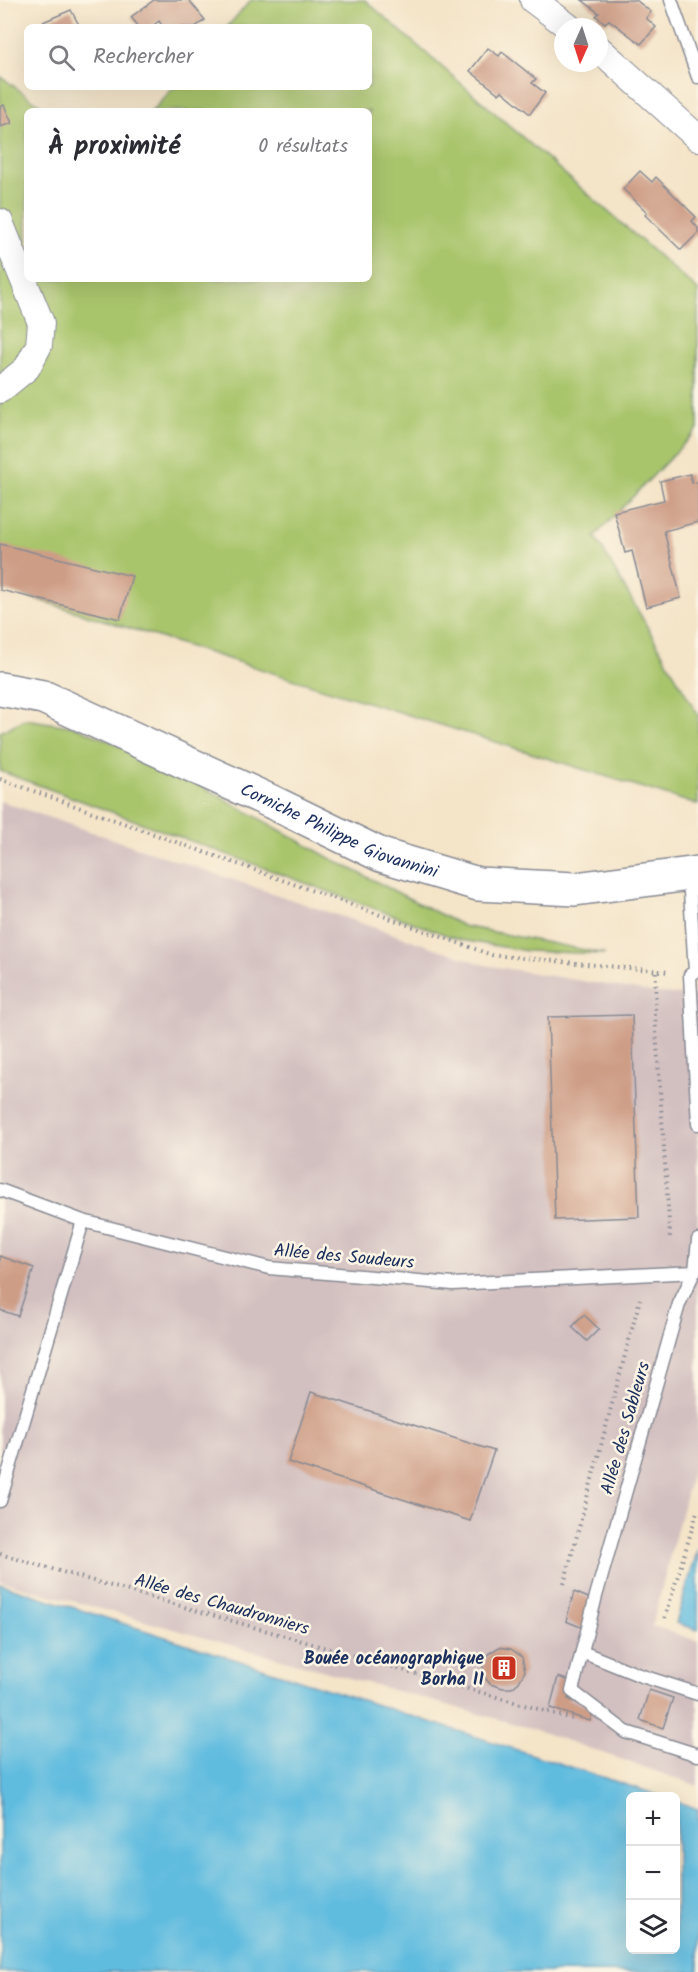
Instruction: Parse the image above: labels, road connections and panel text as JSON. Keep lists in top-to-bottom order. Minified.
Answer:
{"streets":{"main road":["Corniche Philippe Giovannini"],"lane":["Allée des Soudeurs","Allée des Sableurs"],"path":["Allée des Chaudronniers"]},"crossings":[["Allée des Soudeurs","Allée des Sableurs"]],"places":{"building":["Bouée océanographique Borha II"]},"north":"bottom","page":{"search":"Rechercher","heading":["À proximité","0 résultats"],"map_buttons":["+","−"]}}
